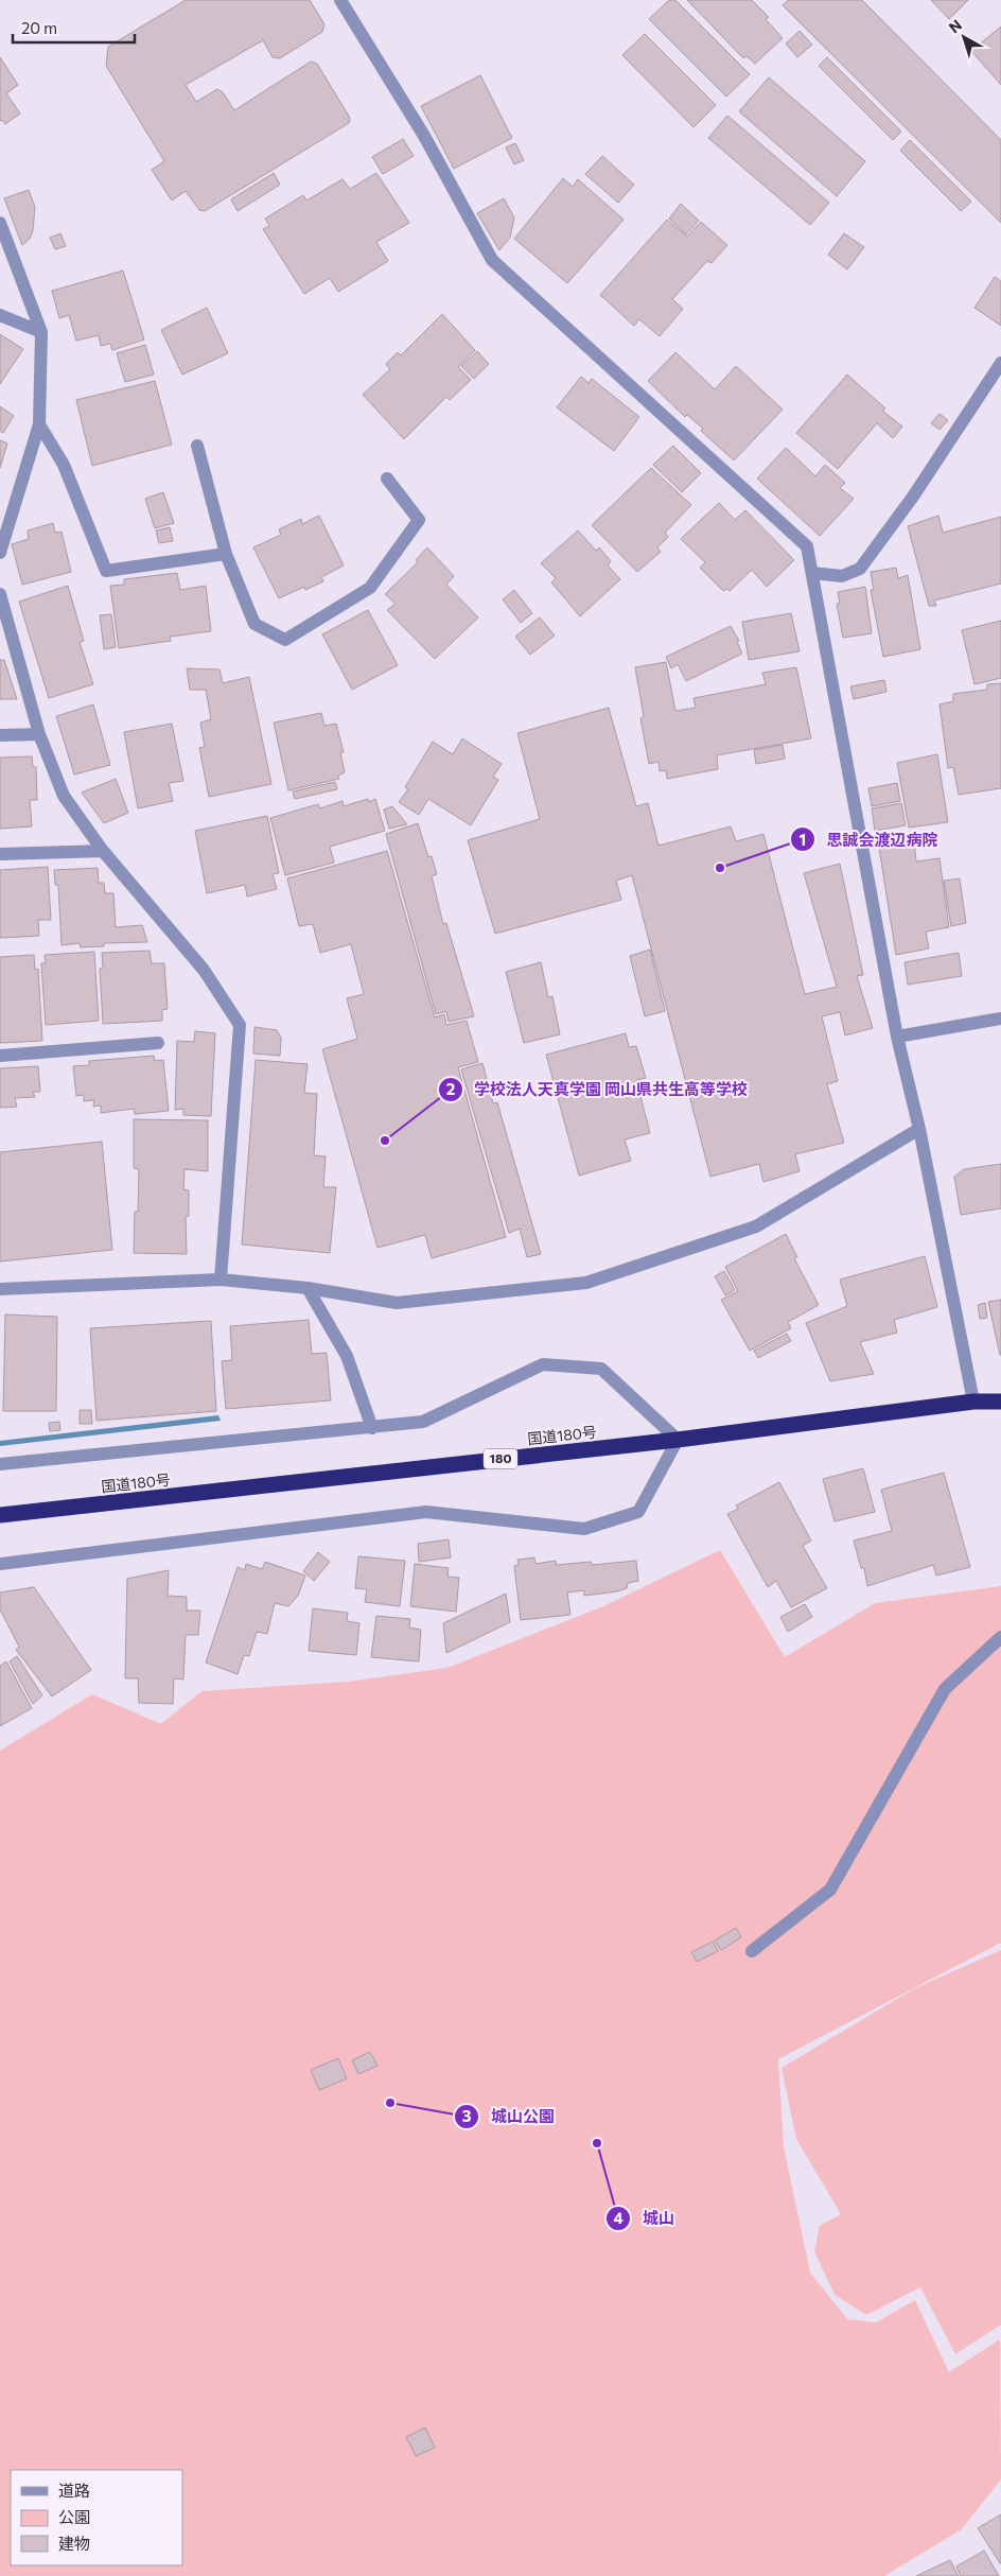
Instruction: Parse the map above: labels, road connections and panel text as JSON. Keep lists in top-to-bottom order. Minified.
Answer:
{"streets":{"highway":["国道180号","180"]},"places":["思誠会渡辺病院","学校法人天真学園 岡山県共生高等学校","城山公園","城山"],"legend":["道路","公園","建物"],"scale_bar":"20 m","north":"top left"}
